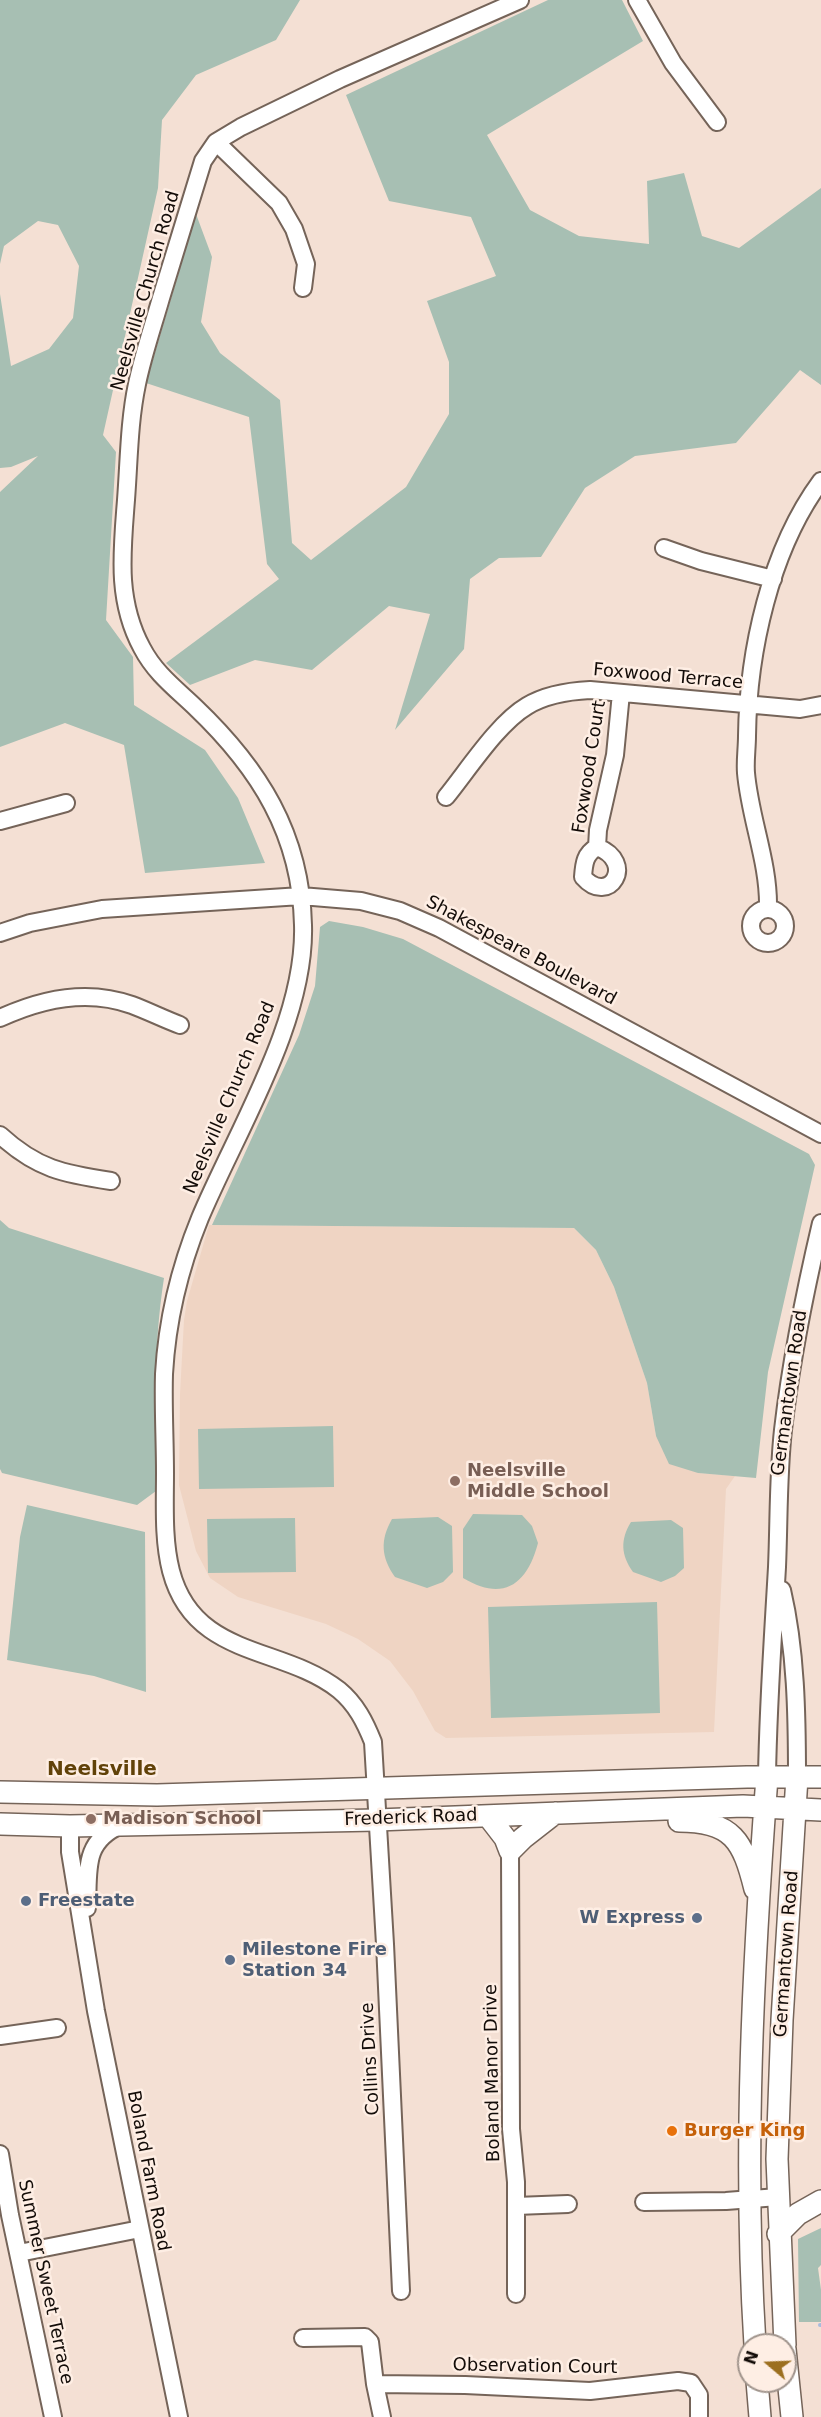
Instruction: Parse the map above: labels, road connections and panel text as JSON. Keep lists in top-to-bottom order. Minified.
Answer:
{"streets":{"main road":["Germantown Road","Frederick Road"],"street":["Neelsville Church Road","Foxwood Terrace","Foxwood Court","Shakespeare Boulevard","Collins Drive","Boland Manor Drive","Boland Farm Road","Summer Sweet Terrace","Observation Court"]},"crossings":[["Neelsville Church Road","Shakespeare Boulevard"],["Neelsville Church Road","Frederick Road"],["Neelsville Church Road","Collins Drive"],["Foxwood Terrace","Foxwood Court"],["Germantown Road","Frederick Road"],["Frederick Road","Collins Drive"],["Frederick Road","Boland Farm Road"]],"districts":["Neelsville"],"places":["Neelsville Middle School","Madison School","Freestate","W Express","Milestone Fire Station 34","Burger King"],"north":"left"}
